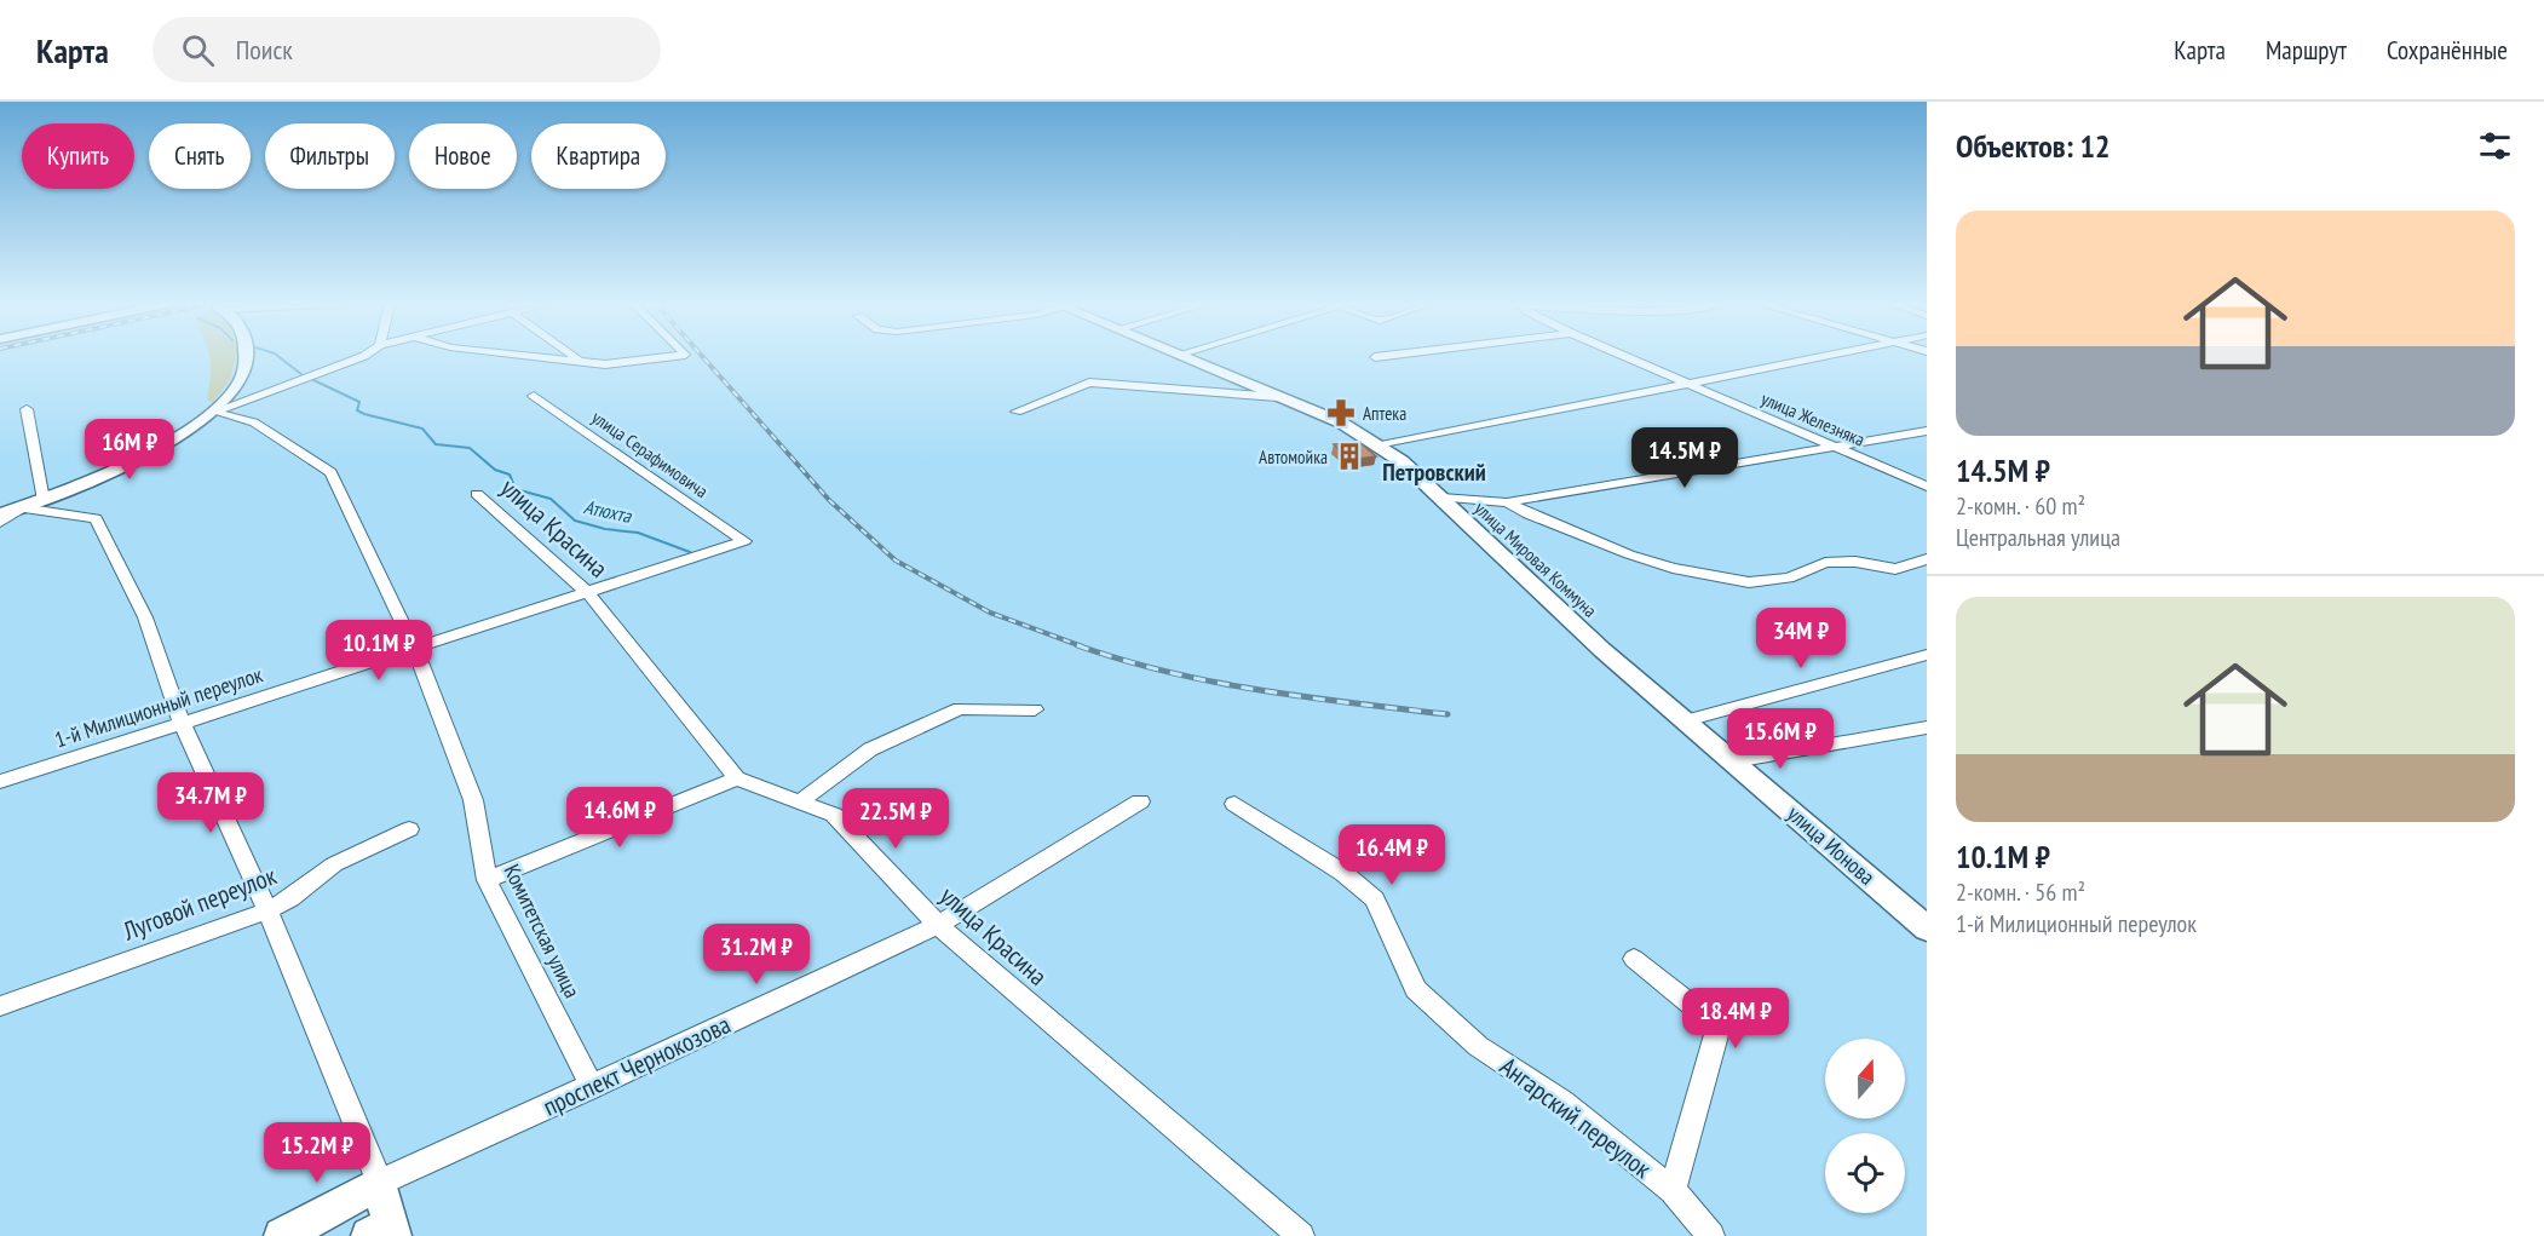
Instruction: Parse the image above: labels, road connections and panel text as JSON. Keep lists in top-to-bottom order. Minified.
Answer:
{"streets":{"main road":["улица Мировая Коммуна","улица Ионова","проспект Чернокозова"],"street":["улица Железняка","улица Серафимовича","улица Красина","1-й Милиционный переулок","Луговой переулок","Комитетская улица","Ангарский переулок"]},"crossings":[["улица Серафимовича","1-й Милиционный переулок"],["улица Красина","1-й Милиционный переулок"],["улица Красина","проспект Чернокозова"],["улица Мировая Коммуна","улица Ионова"],["1-й Милиционный переулок","Комитетская улица"],["Комитетская улица","проспект Чернокозова"]],"districts":["Петровский"],"water":["Атюхта"],"places":{"pharmacy":["Аптека"],"building":["Автомойка"]},"north":"top","page":{"header":"Карта","search":"Поиск","nav":["Карта","Маршрут","Сохранённые"],"heading":"Объектов: 12","chip":["Купить","Снять","Фильтры","Новое","Квартира"],"list":[{"name":"14.5M ₽","note":"2-комн. · 60 m² · Центральная улица"},{"name":"10.1M ₽","note":"2-комн. · 56 m² · 1-й Милиционный переулок"}],"price":["16M ₽","14.5M ₽","34M ₽","10.1M ₽","15.6M ₽","34.7M ₽","14.6M ₽","22.5M ₽","16.4M ₽","31.2M ₽","18.4M ₽","15.2M ₽"]}}
